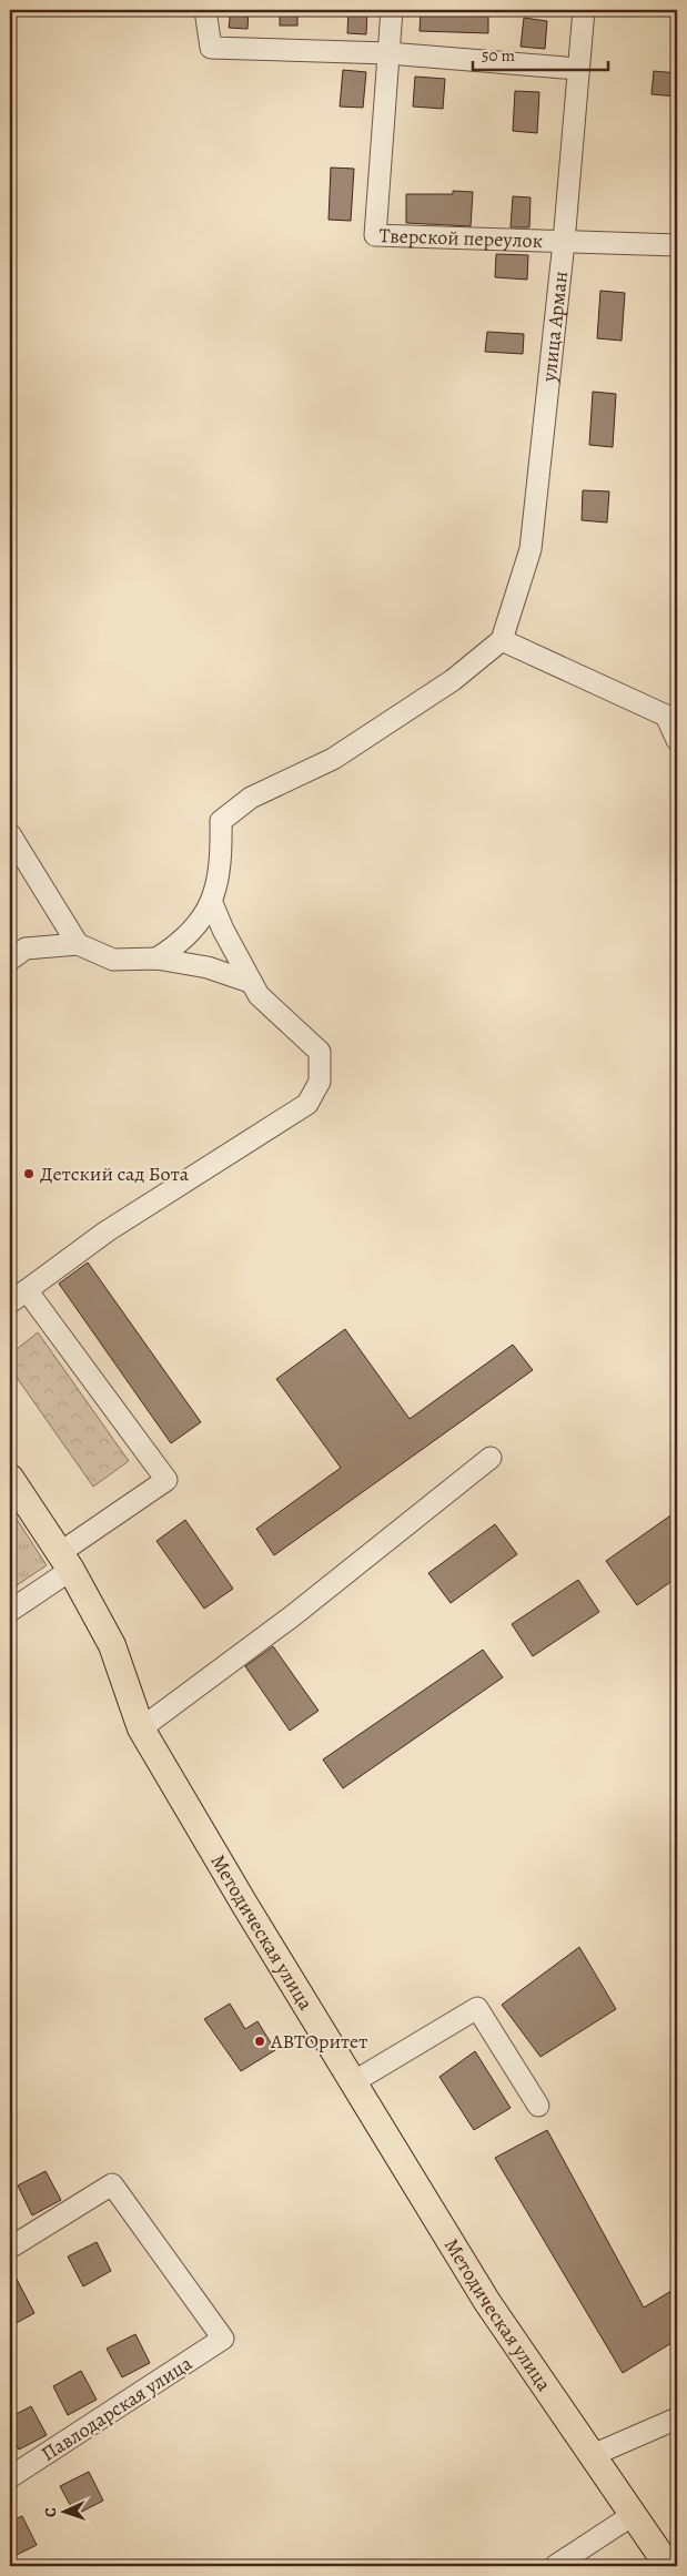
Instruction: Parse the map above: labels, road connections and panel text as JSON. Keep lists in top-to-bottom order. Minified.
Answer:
{"streets":{"main road":["Методическая улица"],"street":["Тверской переулок","улица Арман","Павлодарская улица"]},"crossings":[["Тверской переулок","улица Арман"]],"places":["Детский сад Бота","АВТОритет"],"scale_bar":"50 m","north":"left"}
